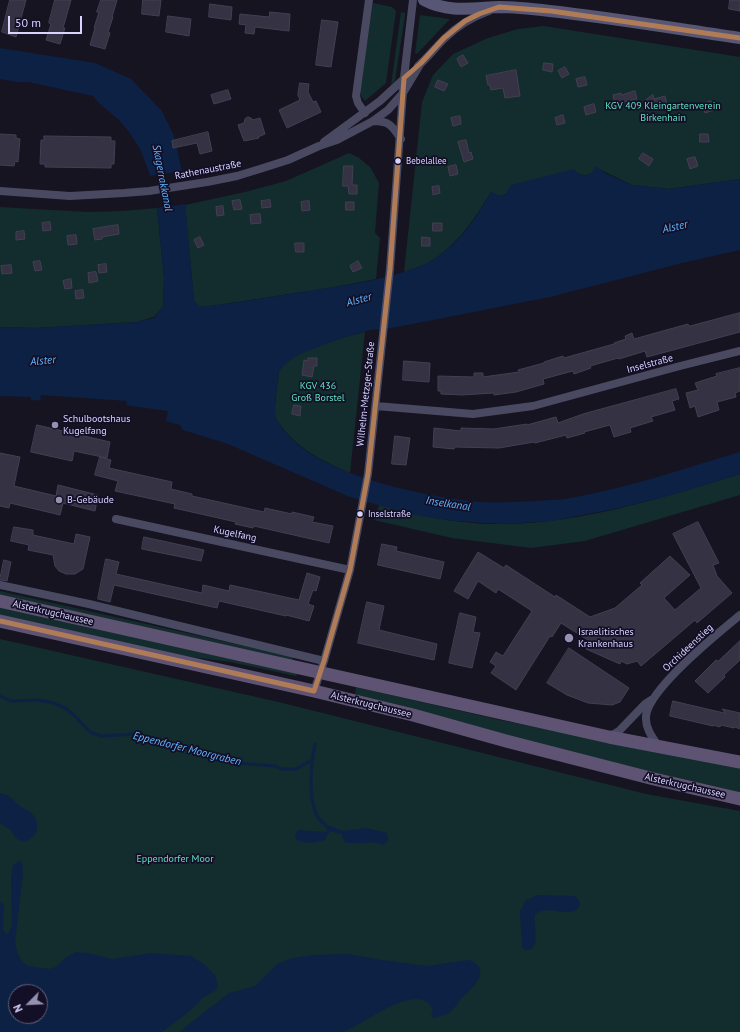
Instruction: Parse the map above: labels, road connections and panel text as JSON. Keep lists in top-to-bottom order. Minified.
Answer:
{"streets":{"main road":["Alsterkrugchaussee"],"street":["Rathenaustraße","Inselstraße","Wilhelm-Metzger-Straße","Kugelfang","Orchideenstieg"]},"crossings":[["Rathenaustraße","Wilhelm-Metzger-Straße"],["Inselstraße","Wilhelm-Metzger-Straße"],["Wilhelm-Metzger-Straße","Kugelfang"],["Wilhelm-Metzger-Straße","Alsterkrugchaussee"],["Alsterkrugchaussee","Orchideenstieg"]],"water":["Skagerrakkanal","Alster","Inselkanal","Eppendorfer Moorgraben"],"parks":["KGV 409 Kleingartenverein Birkenhain","KGV 436 Groß Borstel","Eppendorfer Moor"],"places":["Bebelallee","Schulbootshaus Kugelfang","B-Gebäude","Inselstraße","Israelitisches Krankenhaus"],"scale_bar":"50 m","north":"bottom left"}
